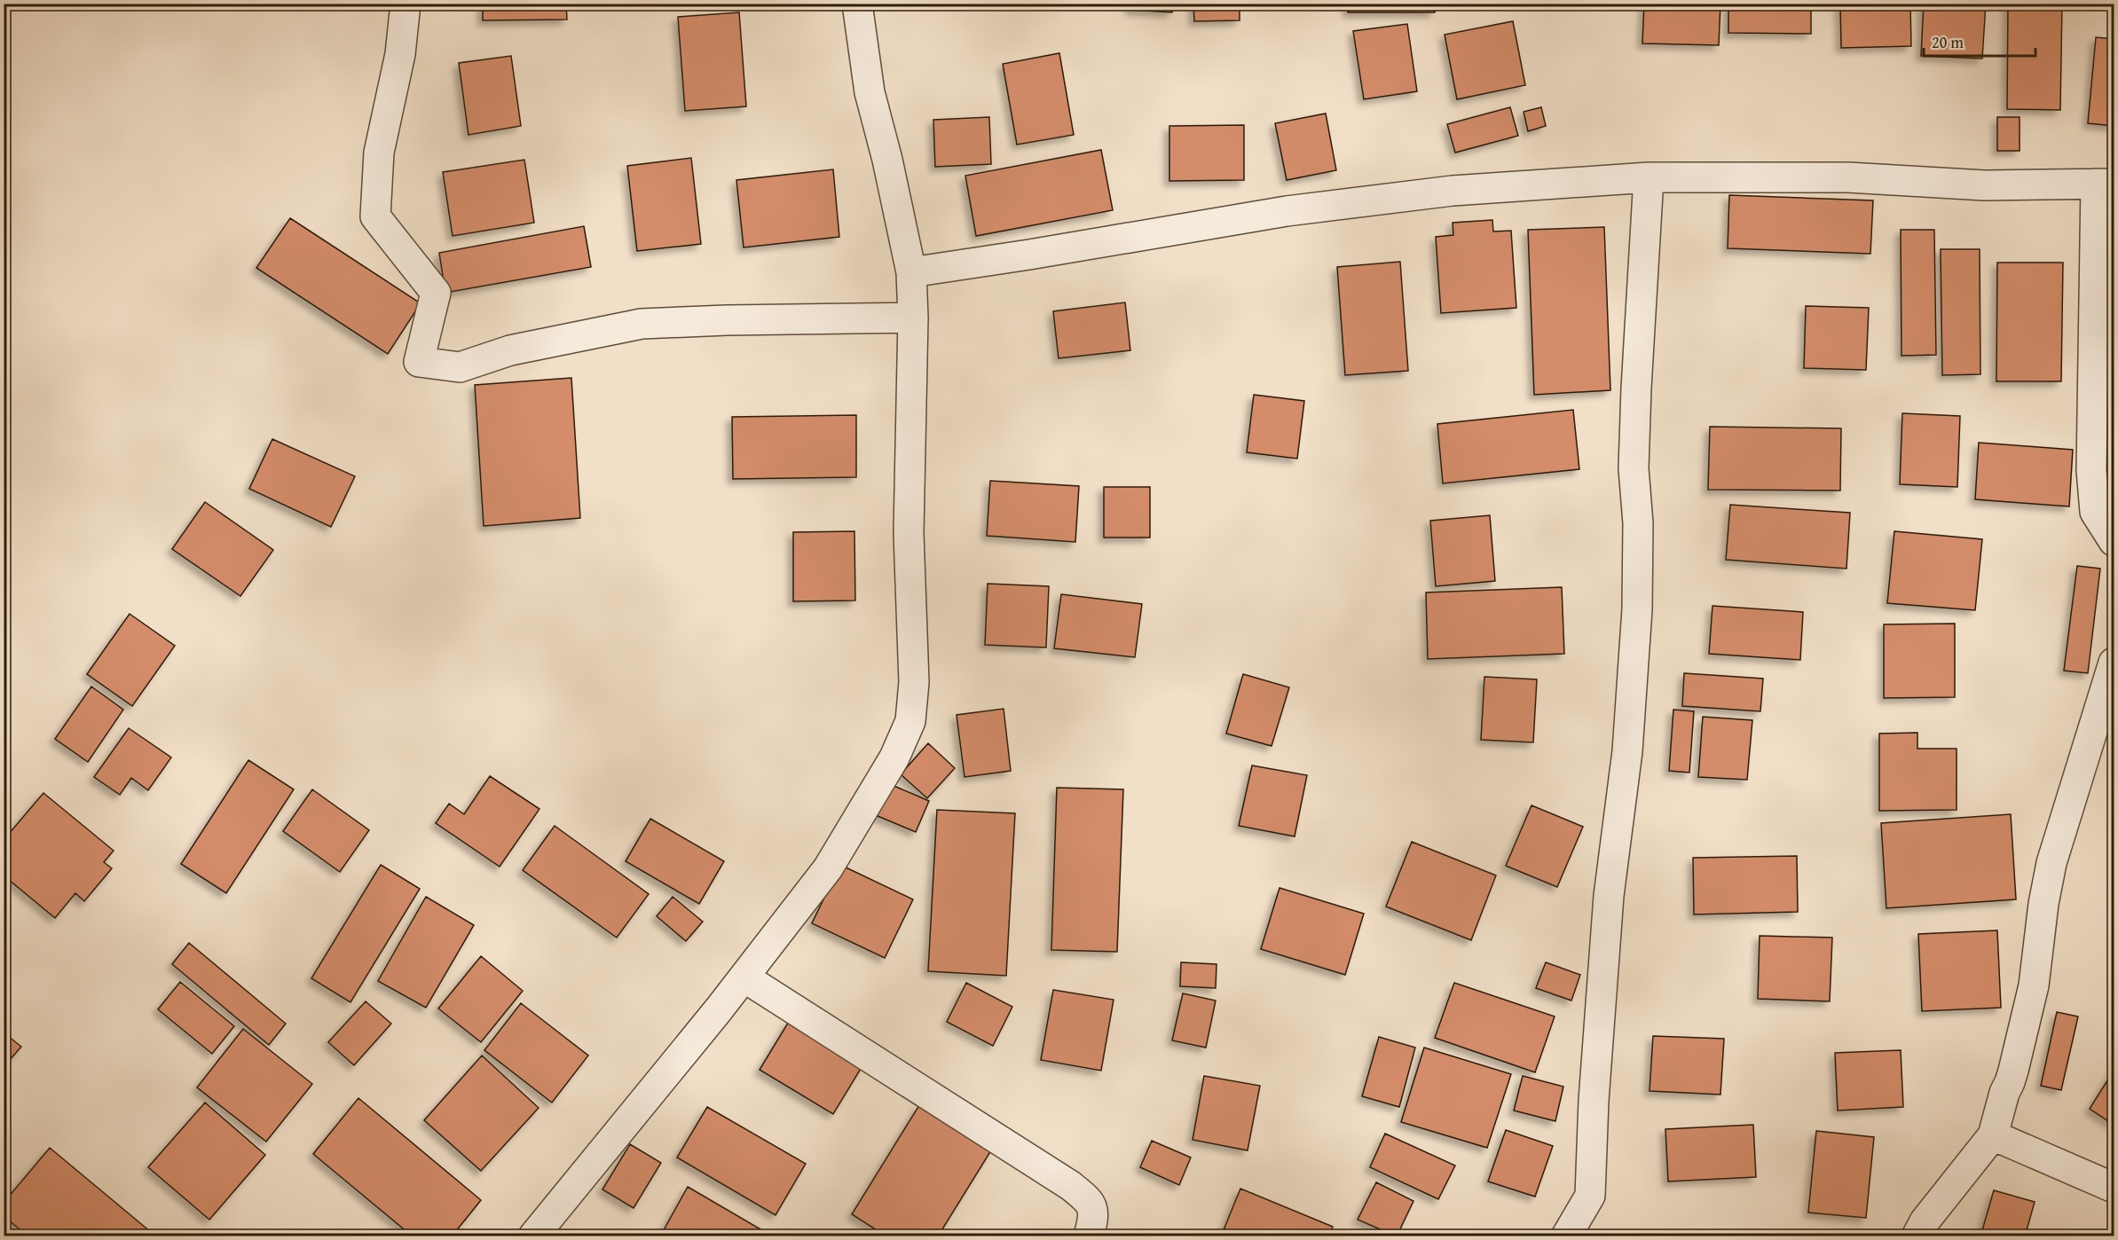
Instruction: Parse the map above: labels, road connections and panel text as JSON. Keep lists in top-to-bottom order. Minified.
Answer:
{"scale_bar":"20 m"}
